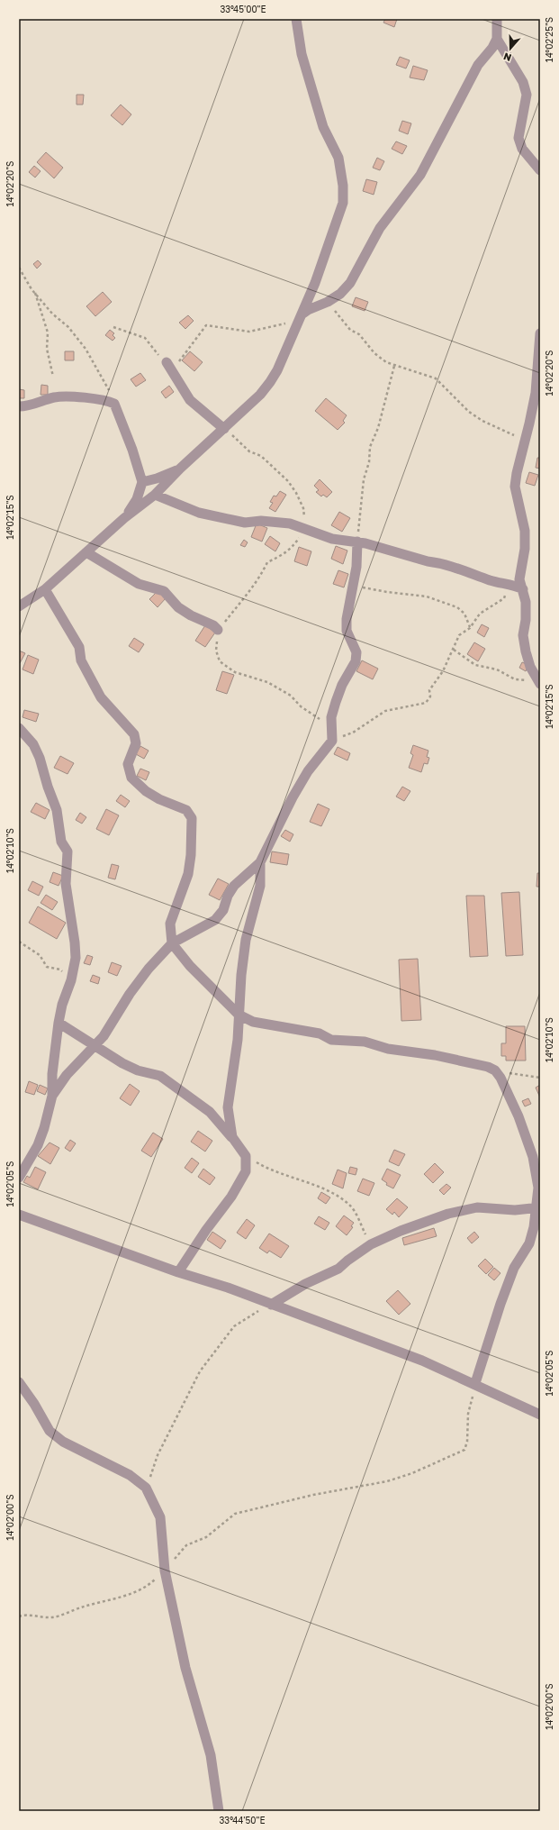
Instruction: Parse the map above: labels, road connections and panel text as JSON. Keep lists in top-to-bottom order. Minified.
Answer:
{"north":"bottom","coordinates":["33°45'00\"E","14°02'25\"S","14°02'20\"S","14°02'15\"S","14°02'10\"S","14°02'05\"S","14°02'00\"S","33°44'50\"E"]}
